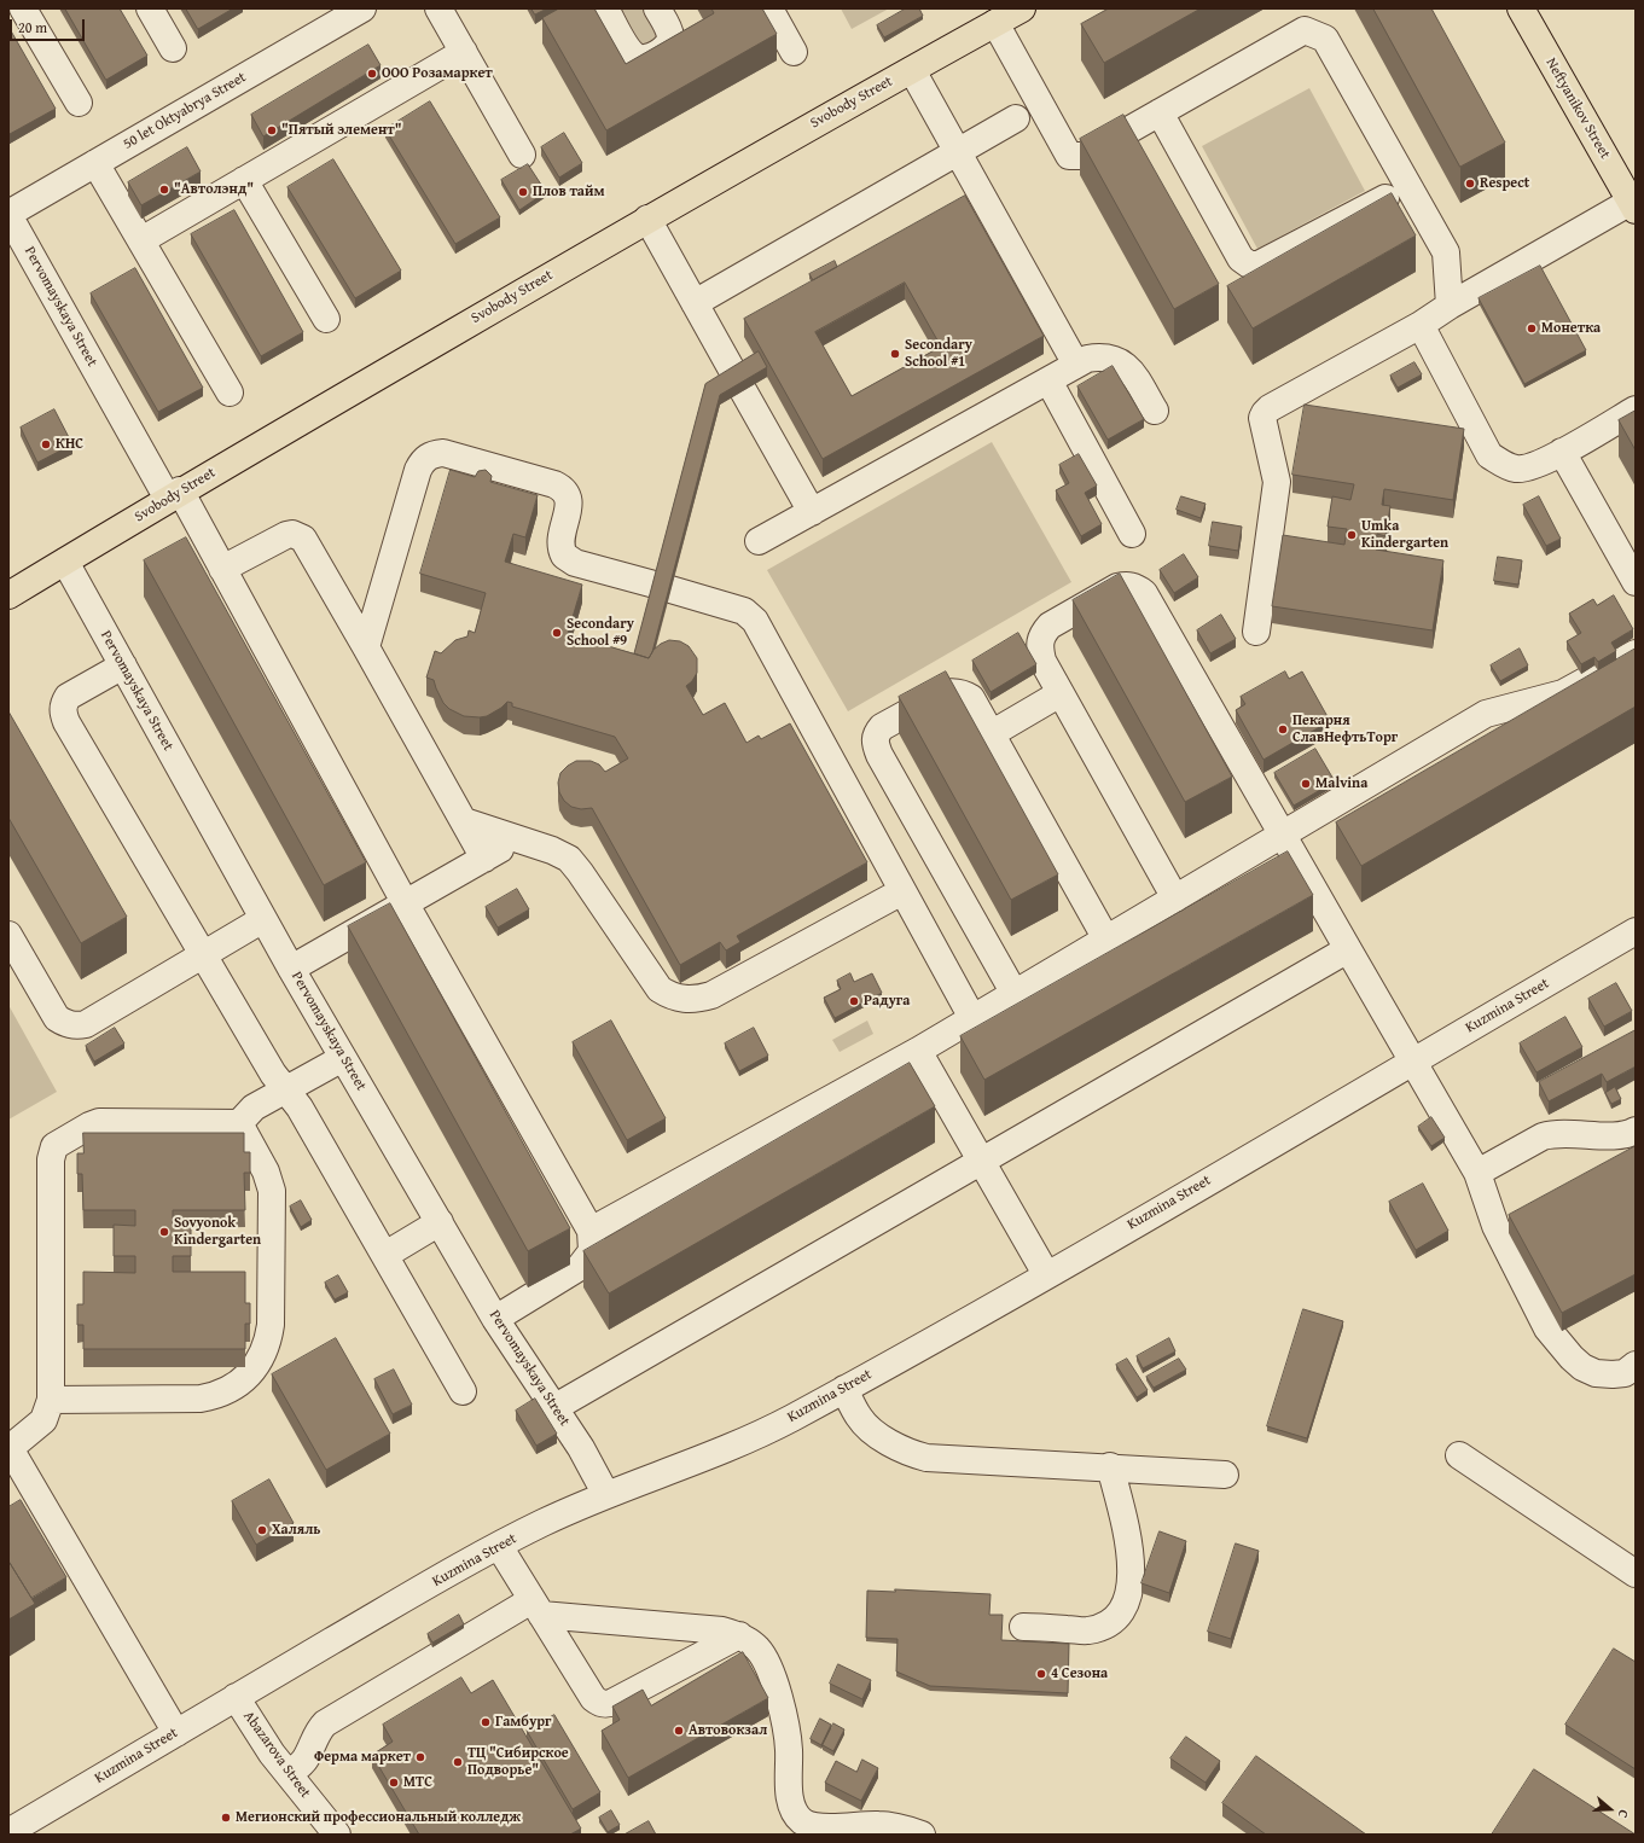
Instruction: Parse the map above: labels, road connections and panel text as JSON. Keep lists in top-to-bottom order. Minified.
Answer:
{"streets":{"main road":["Svobody Street","Neftyanikov Street"],"street":["50 let Oktyabrya Street","Pervomayskaya Street","Kuzmina Street","Abazarova Street"]},"crossings":[["Svobody Street","Pervomayskaya Street"],["50 let Oktyabrya Street","Pervomayskaya Street"],["Pervomayskaya Street","Kuzmina Street"],["Kuzmina Street","Abazarova Street"]],"places":["ООО Розамаркет","\"Пятый элемент\"","Respect","\"Автолэнд\"","Плов тайм","Монетка","Secondary School #1","КНС","Umka Kindergarten","Secondary School #9","Пекарня СлавНефтьТорг","Malvina","Радуга","Sovyonok Kindergarten","Халяль","4 Сезона","Гамбург","Автовокзал","Ферма маркет","ТЦ \"Сибирское Подворье\"","МТС","Мегионский профессиональный колледж"],"scale_bar":"20 m","north":"right"}
